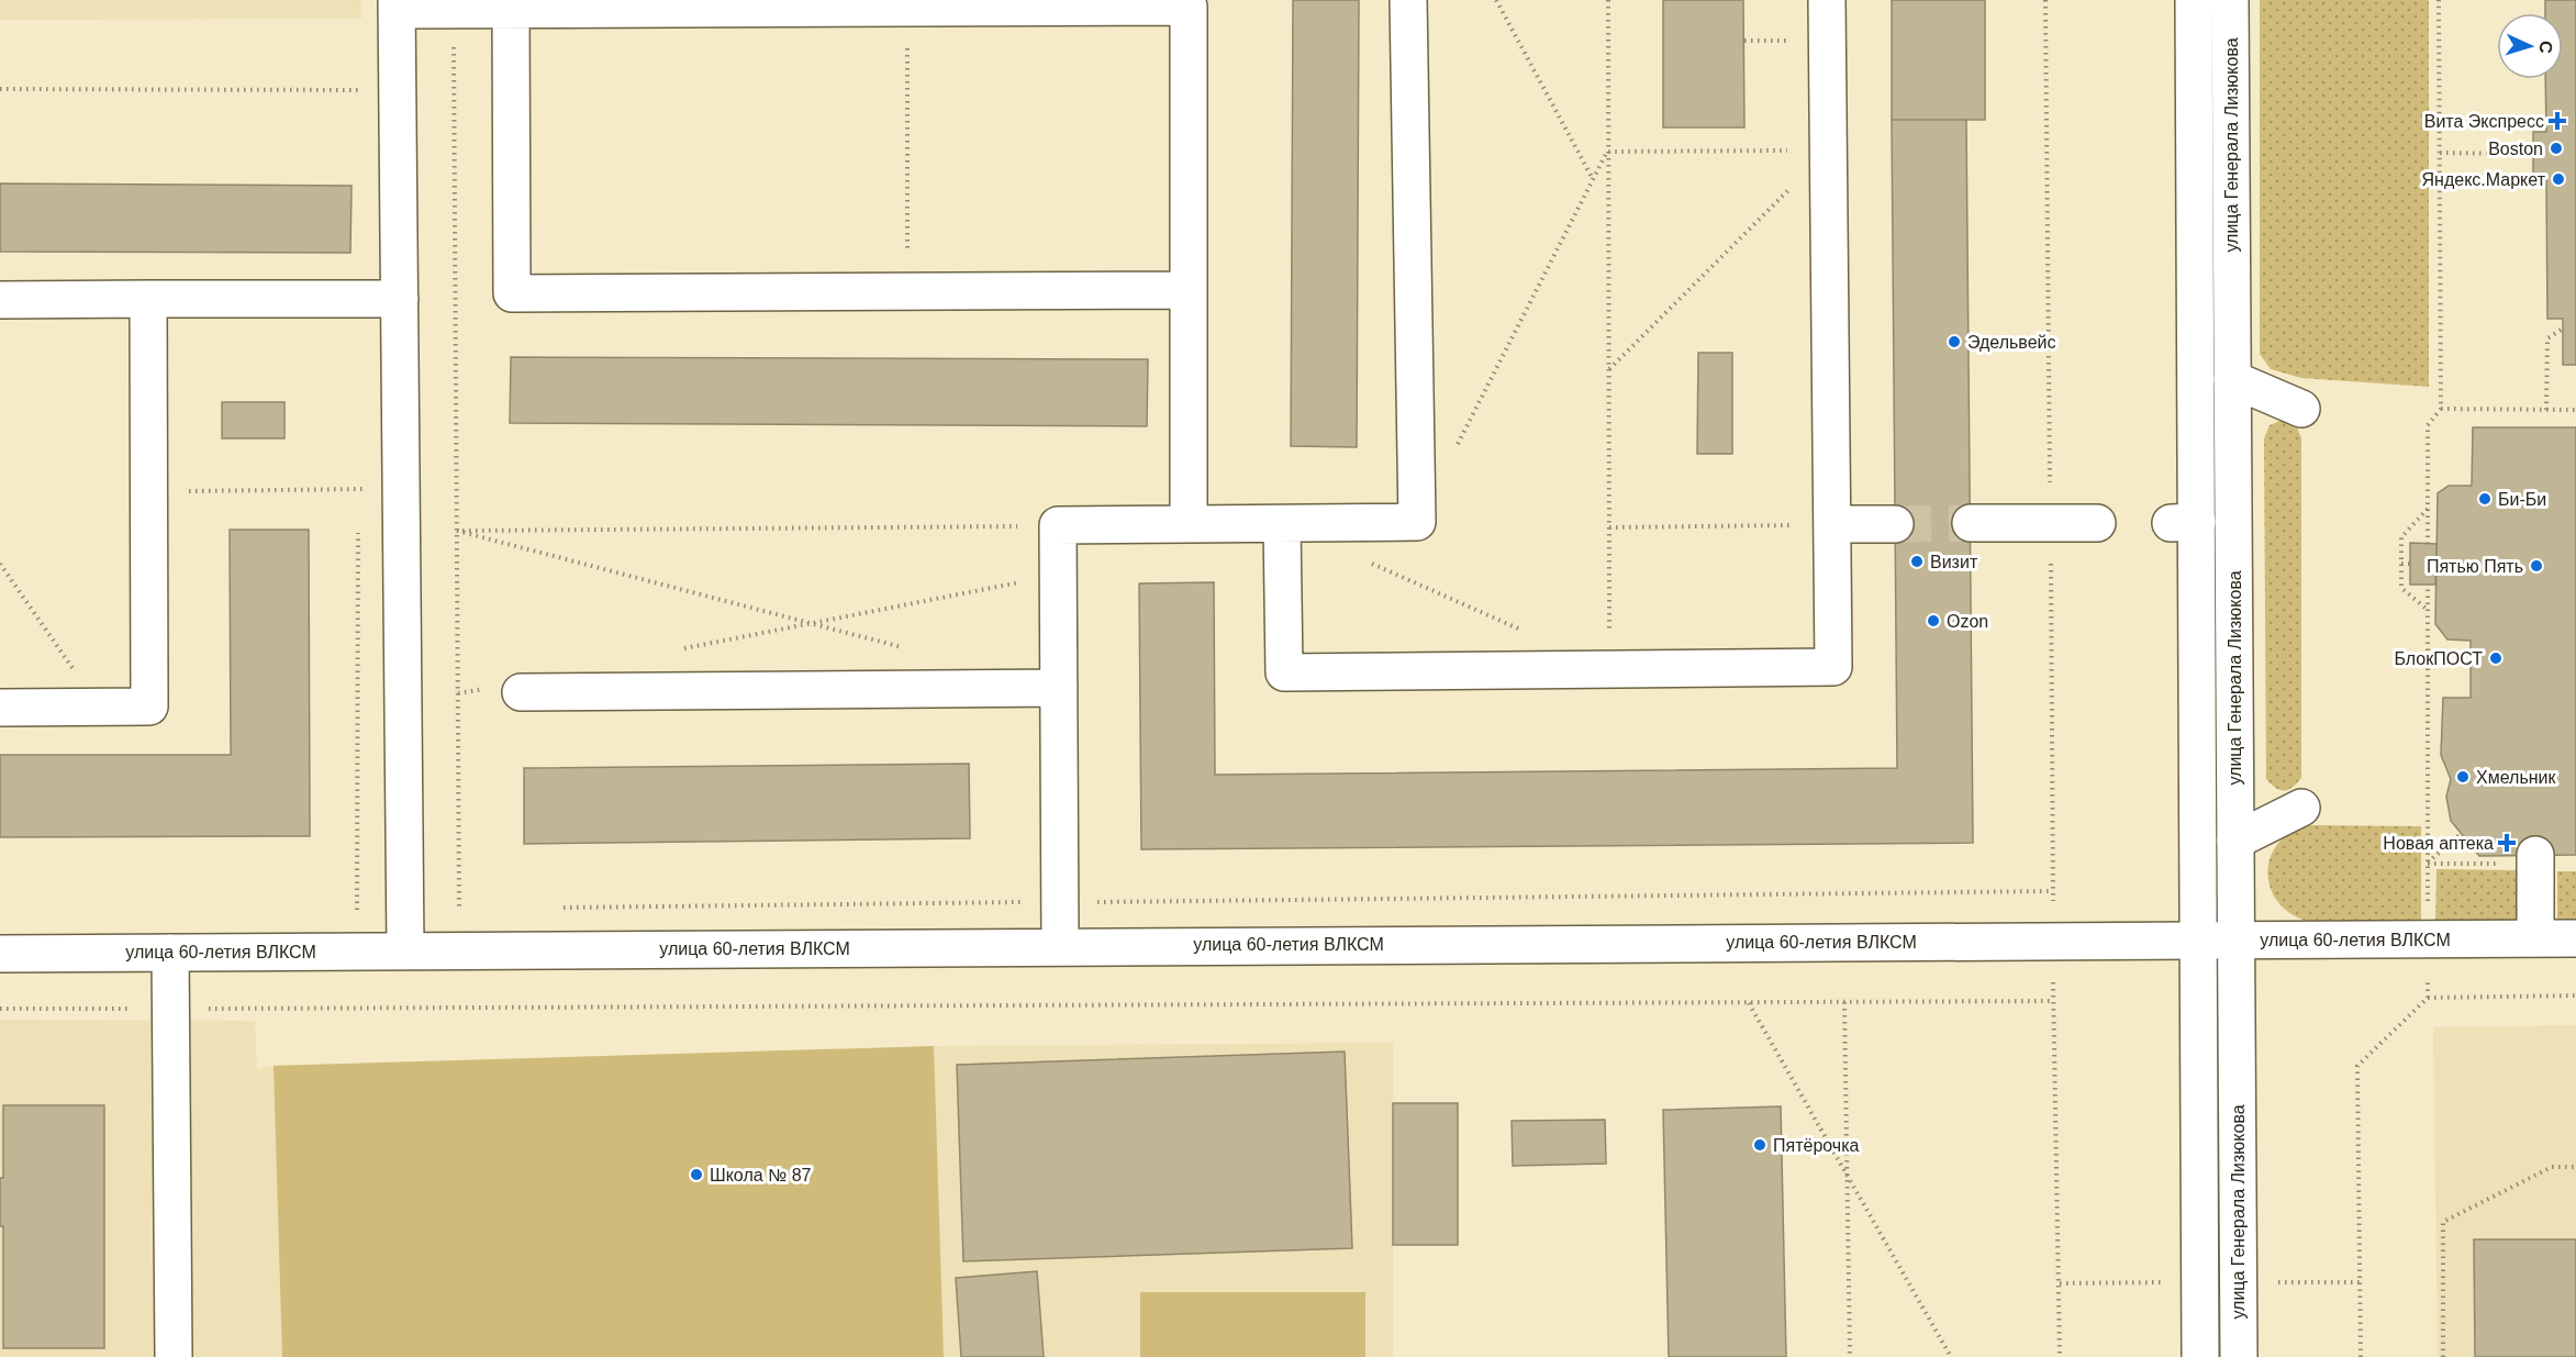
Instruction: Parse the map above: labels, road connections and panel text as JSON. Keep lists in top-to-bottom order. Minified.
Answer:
{"streets":{"street":["улица Генерала Лизюкова","улица 60-летия ВЛКСМ"]},"crossings":[["улица Генерала Лизюкова","улица 60-летия ВЛКСМ"]],"places":{"health":["Вита Экспресс","Новая аптека"],"other":["Boston","Яндекс.Маркет","Эдельвейс","Би-Би","Визит","Пятью Пять","Ozon","БлокПОСТ","Хмельник","Пятёрочка","Школа № 87"]},"north":"right"}
